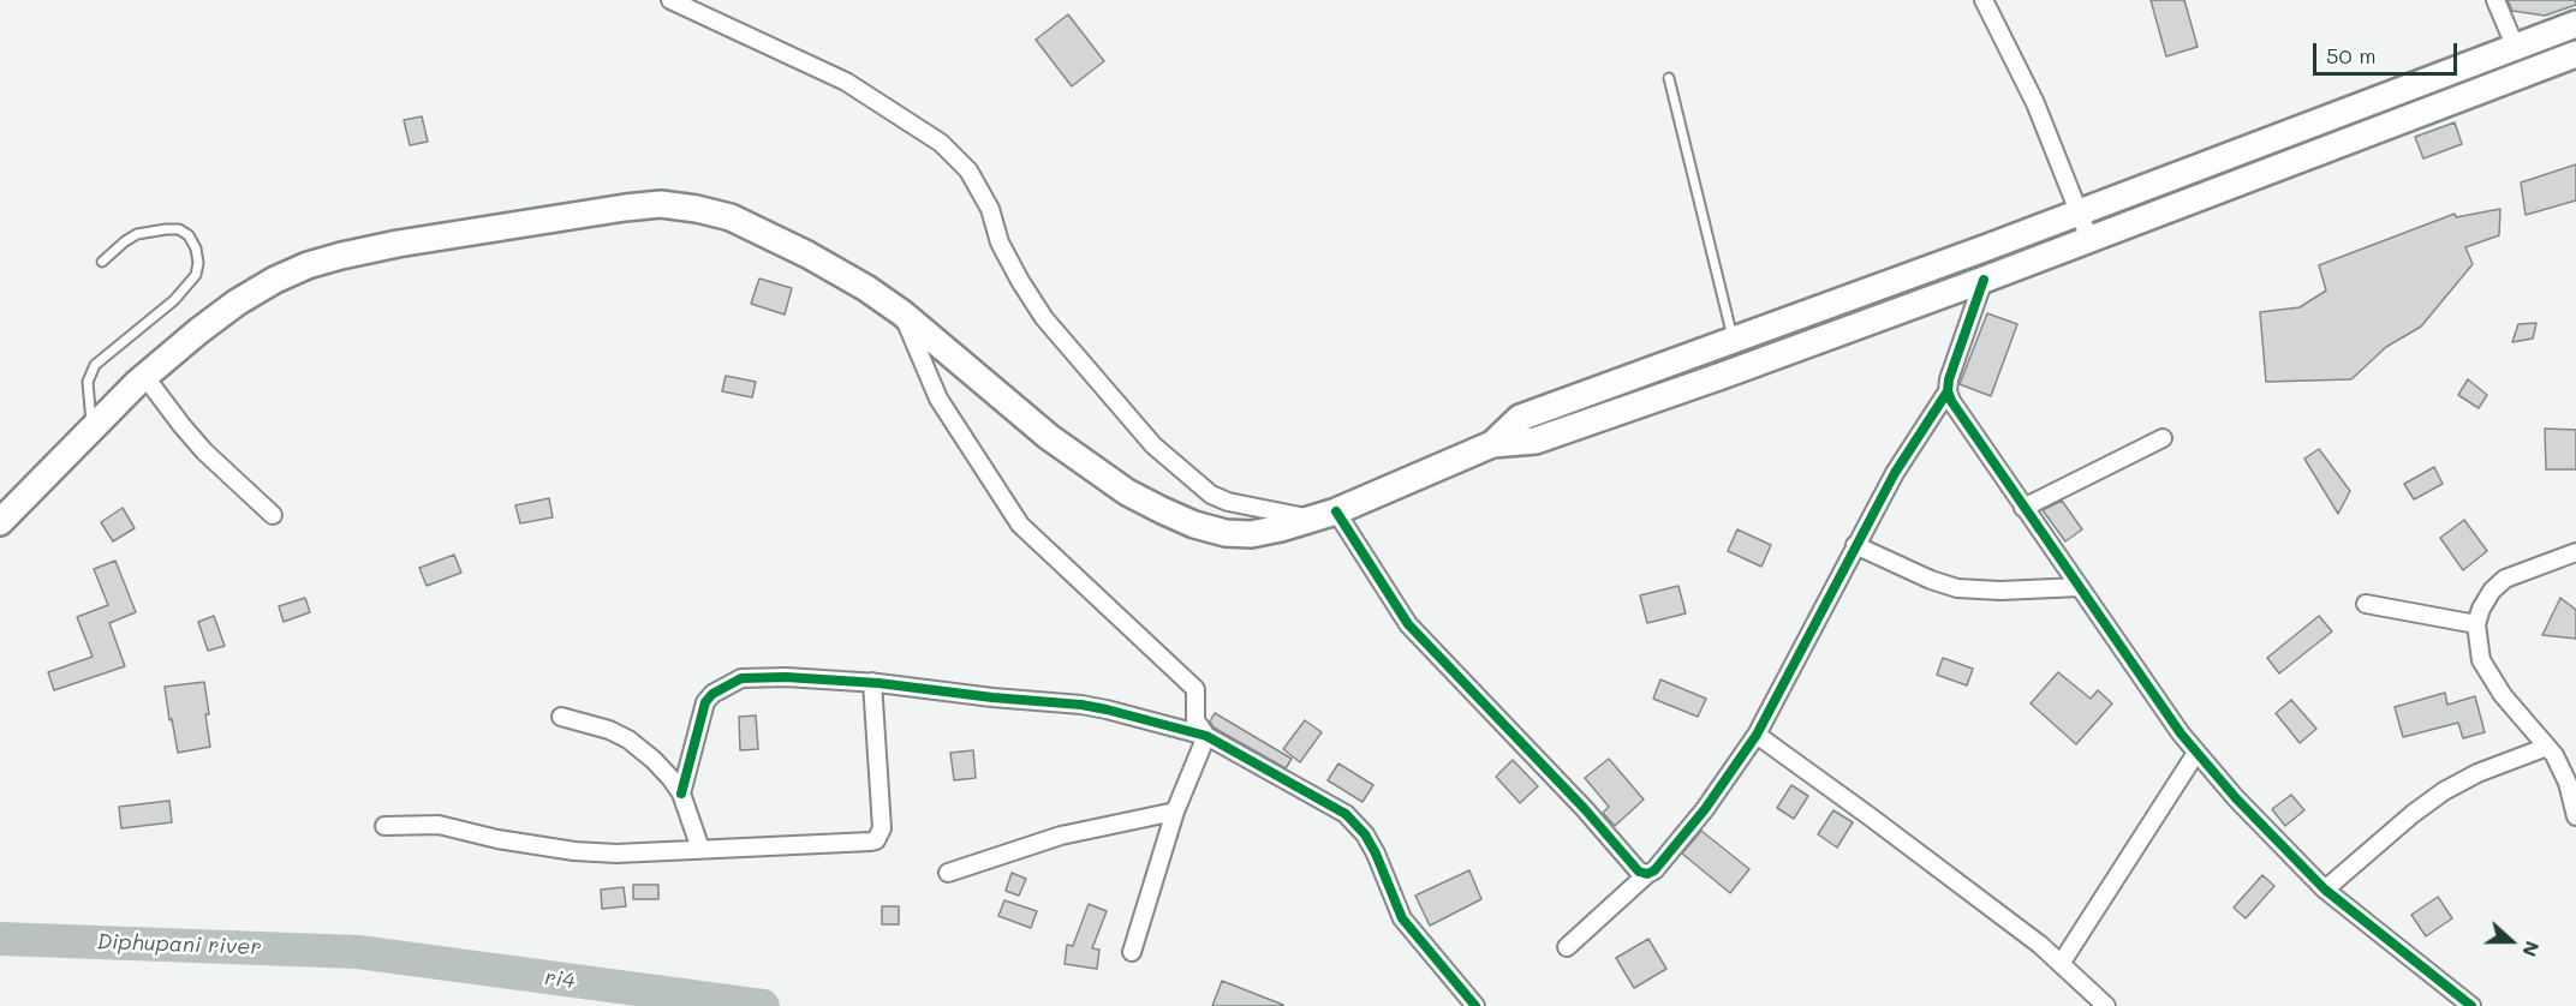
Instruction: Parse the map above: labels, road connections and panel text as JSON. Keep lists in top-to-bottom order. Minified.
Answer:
{"water":["Diphupani river","ri4"],"scale_bar":"50 m","north":"right"}
